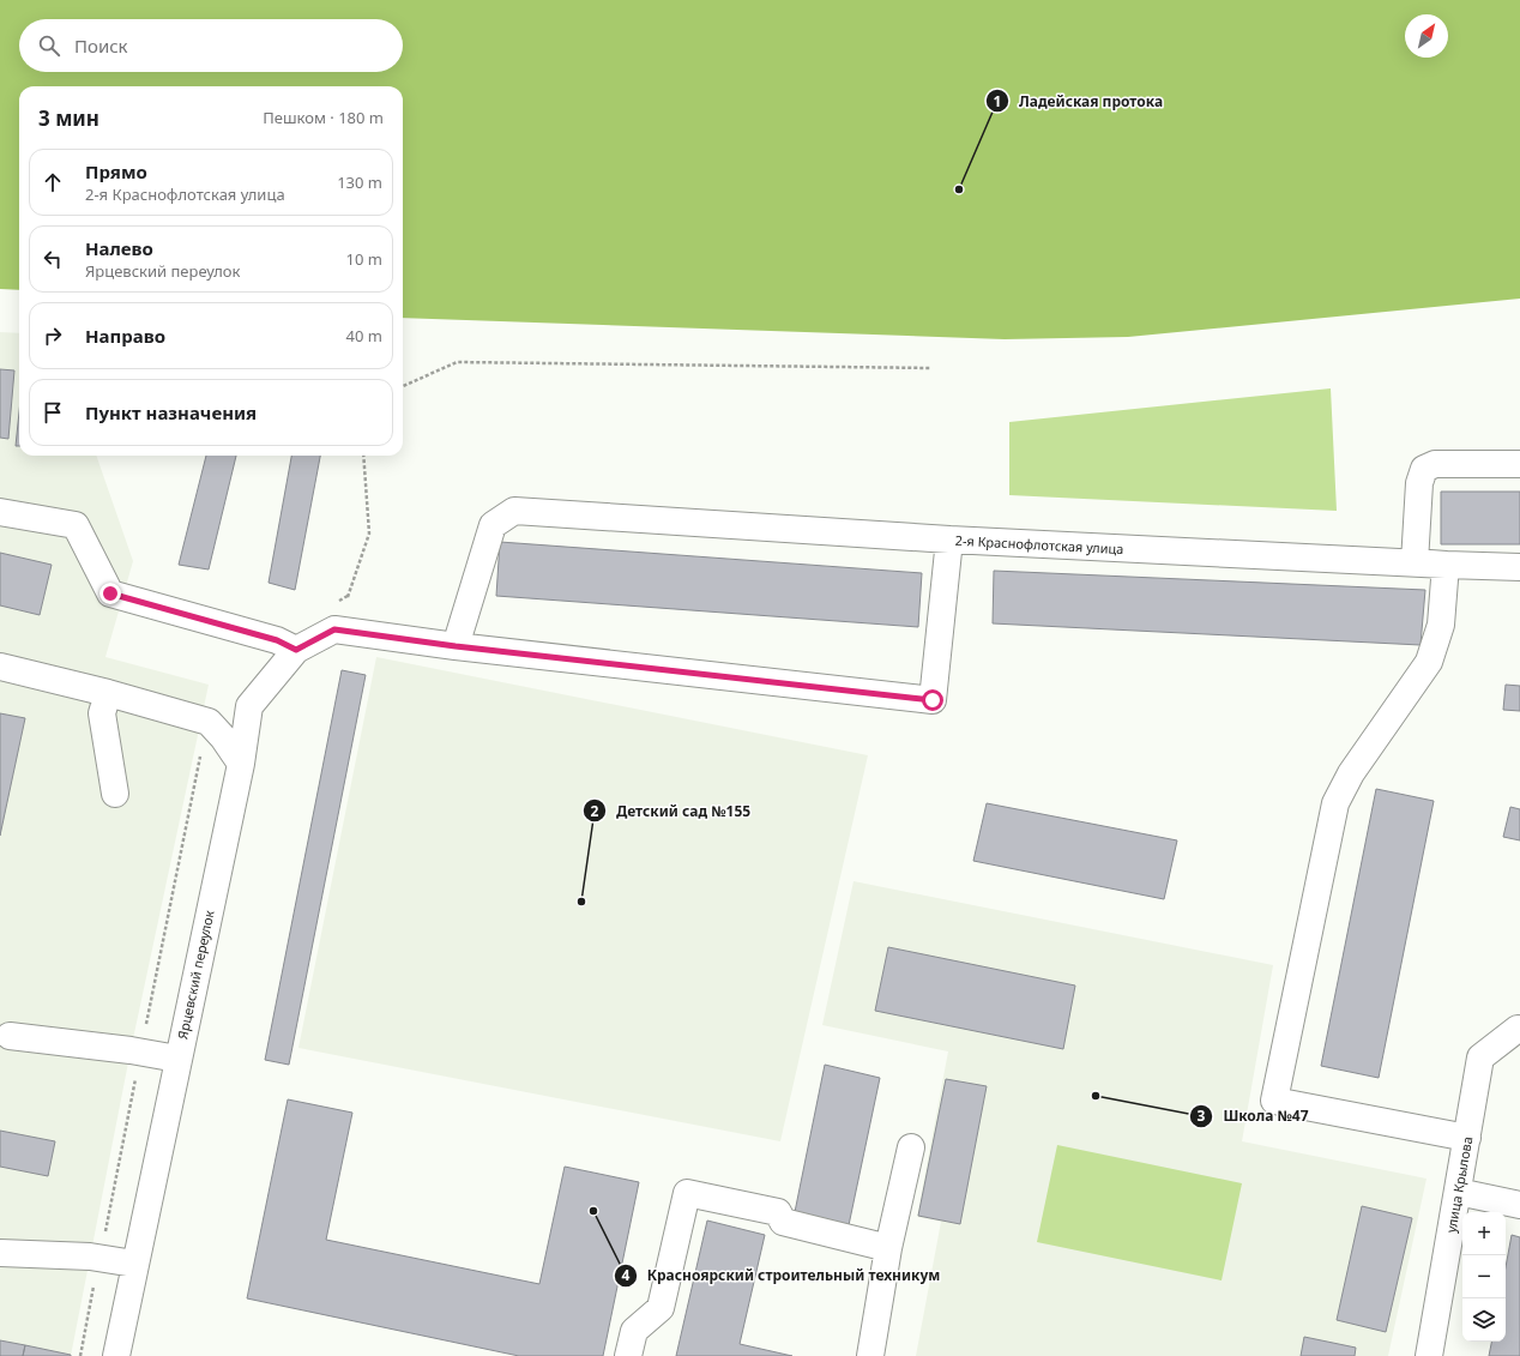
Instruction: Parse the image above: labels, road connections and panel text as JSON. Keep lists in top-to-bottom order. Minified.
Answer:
{"streets":{"street":["2-я Краснофлотская улица","Ярцевский переулок","улица Крылова"]},"crossings":[["2-я Краснофлотская улица","Ярцевский переулок"]],"places":["Ладейская протока","Детский сад №155","Школа №47","Красноярский строительный техникум"],"north":"top right","page":{"search":"Поиск","heading":["3 мин","Пешком · 180 m"],"list":[["Прямо","2-я Краснофлотская улица","130 m"],["Налево","Ярцевский переулок","10 m"],["Направо","40 m"],"Пункт назначения"],"map_buttons":["+","−"]}}
